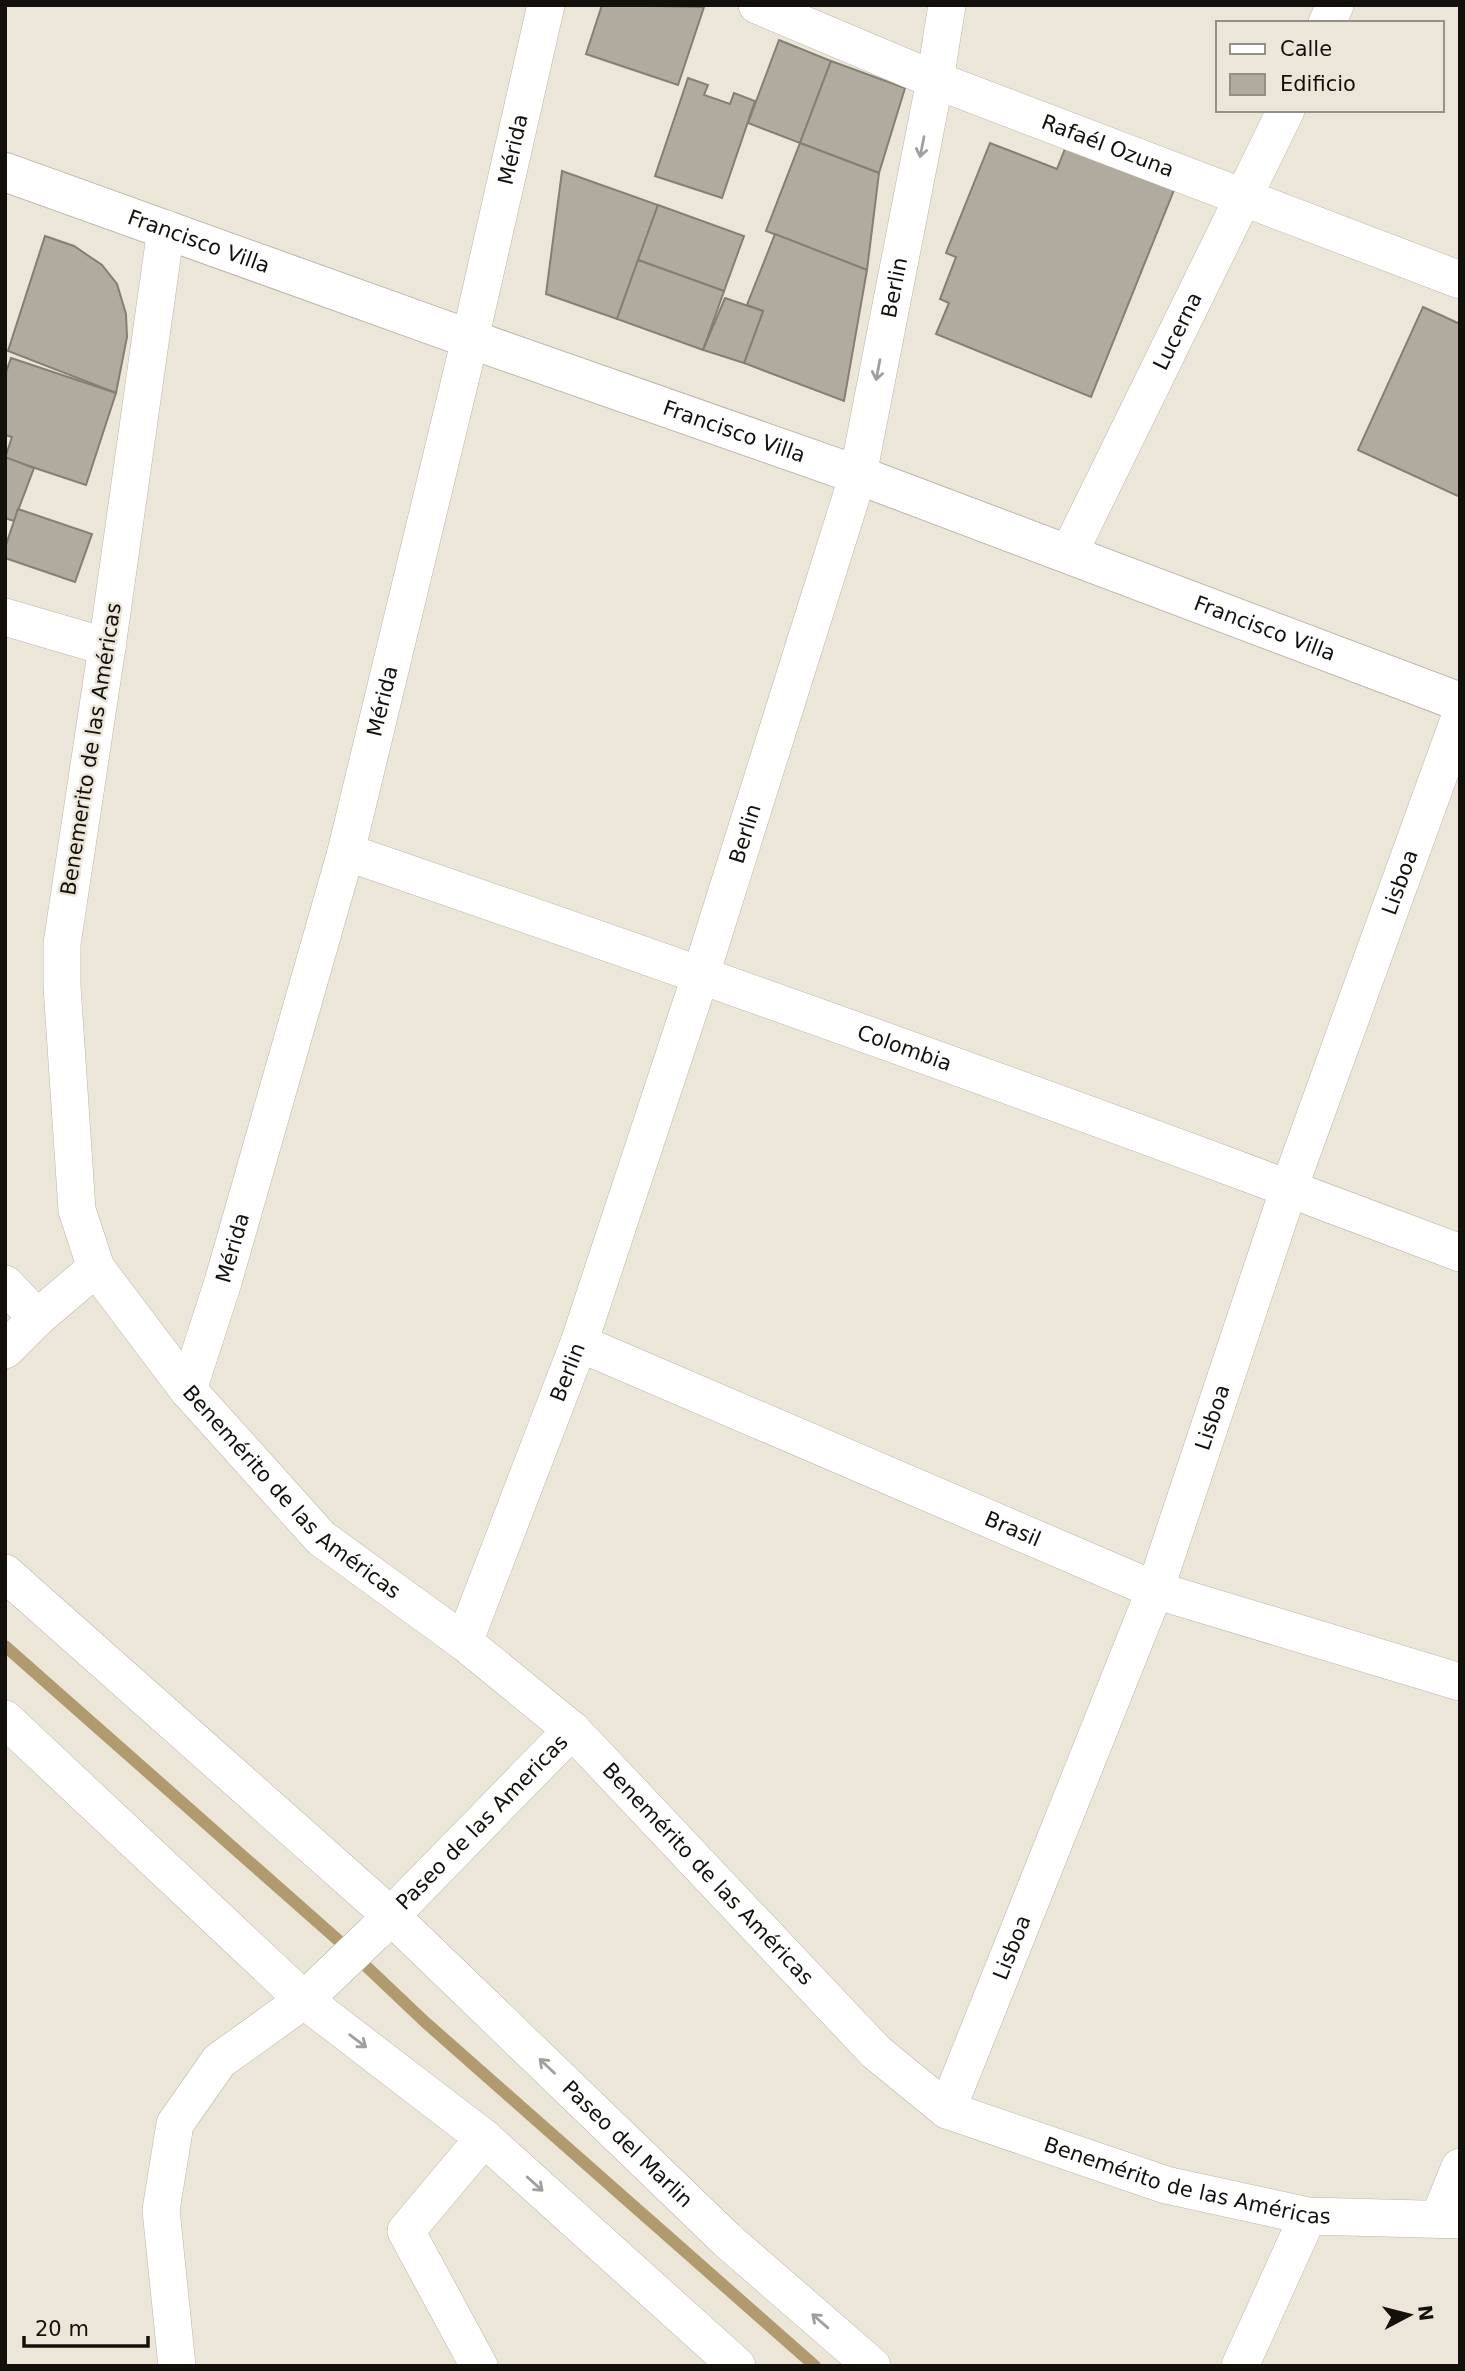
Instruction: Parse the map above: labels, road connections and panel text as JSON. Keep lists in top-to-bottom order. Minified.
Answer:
{"streets":{"street":["Rafaél Ozuna","Mérida","Francisco Villa","Berlin","Lucerna","Benemerito de las Américas","Lisboa","Colombia","Benemérito de las Américas","Brasil","Paseo de las Americas","Paseo del Marlin"]},"crossings":[["Rafaél Ozuna","Berlin"],["Rafaél Ozuna","Lucerna"],["Mérida","Francisco Villa"],["Mérida","Colombia"],["Mérida","Benemérito de las Américas"],["Francisco Villa","Berlin"],["Francisco Villa","Lucerna"],["Francisco Villa","Benemerito de las Américas"],["Berlin","Colombia"],["Berlin","Benemérito de las Américas"],["Berlin","Brasil"],["Benemerito de las Américas","Benemérito de las Américas"],["Lisboa","Colombia"],["Lisboa","Benemérito de las Américas"],["Lisboa","Brasil"],["Benemérito de las Américas","Paseo de las Americas"],["Paseo de las Americas","Paseo del Marlin"]],"legend":["Calle","Edificio"],"scale_bar":"20 m","north":"right"}
